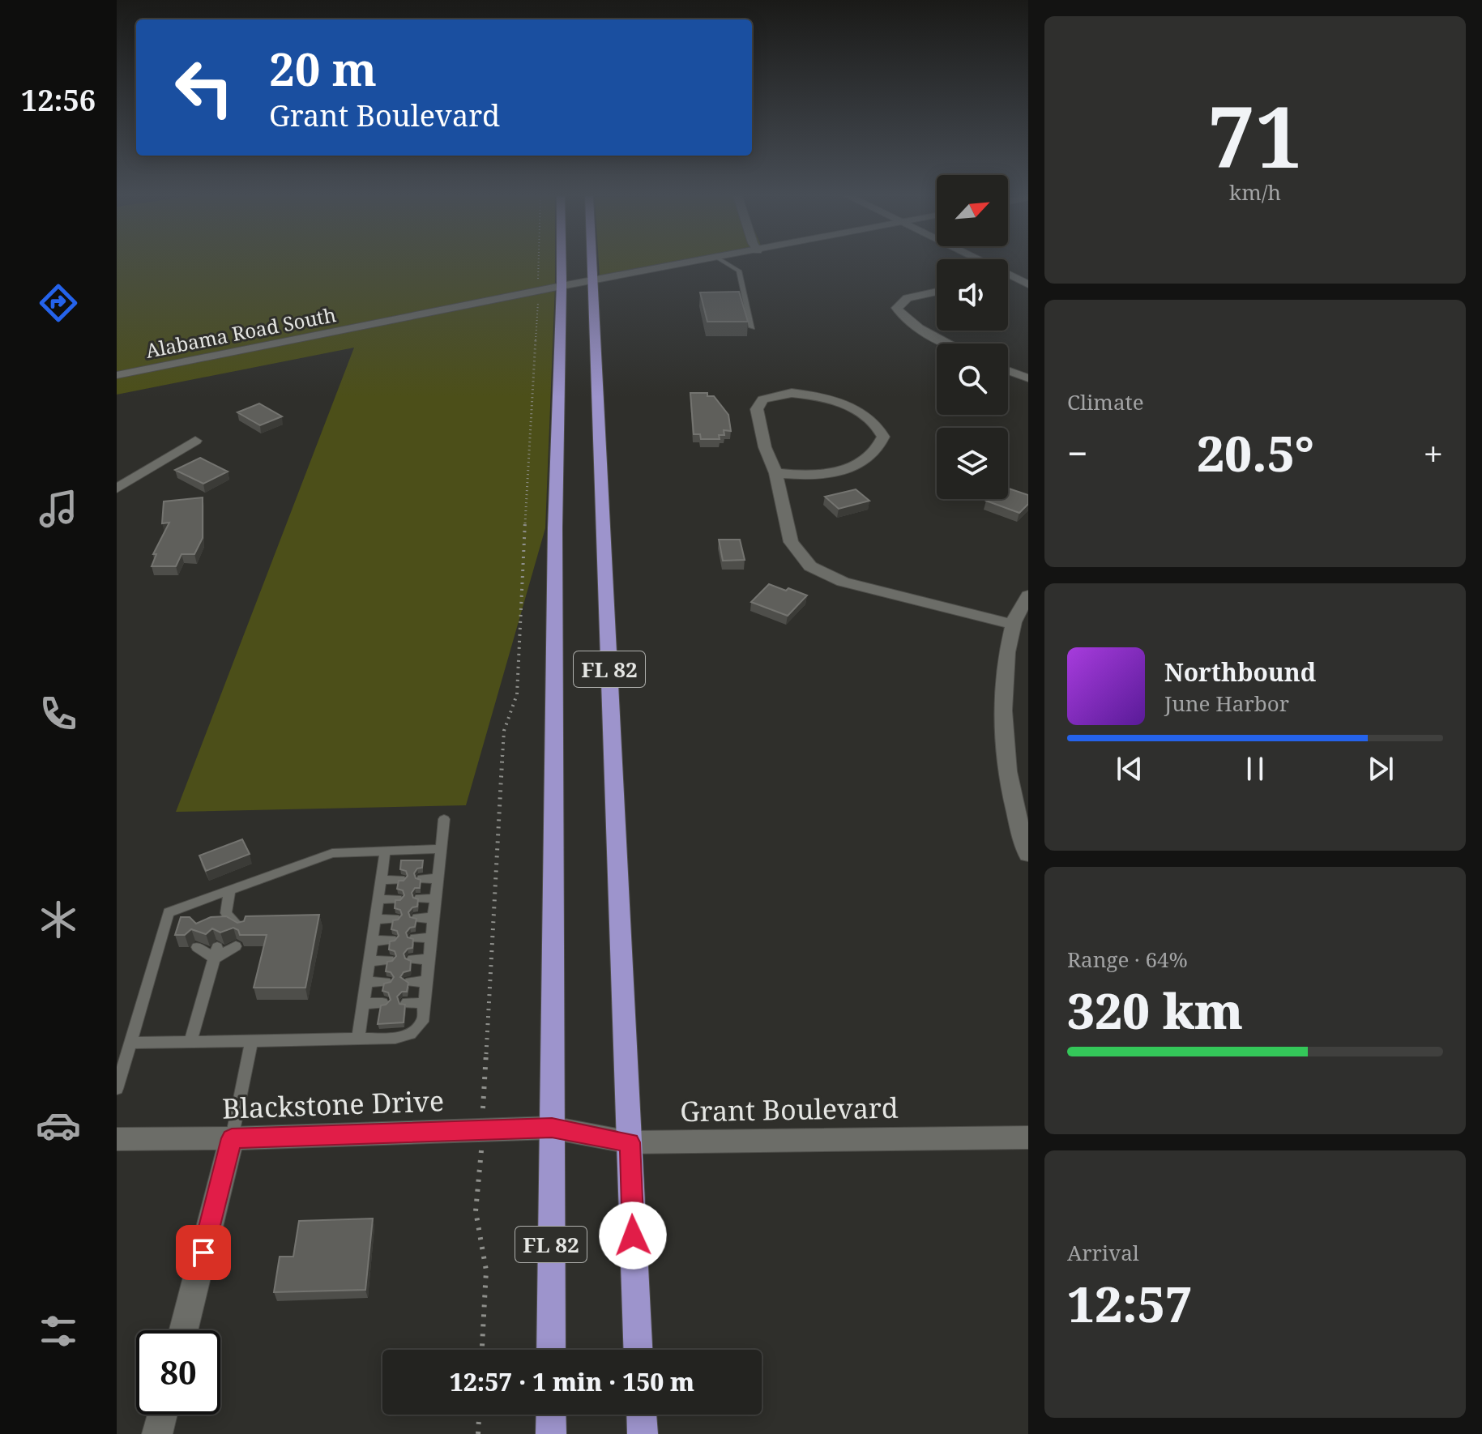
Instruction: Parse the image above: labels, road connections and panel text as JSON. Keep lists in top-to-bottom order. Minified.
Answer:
{"streets":{"highway":["FL 82"],"street":["Alabama Road South","Blackstone Drive","Grant Boulevard"]},"crossings":[["Alabama Road South","FL 82"],["FL 82","Blackstone Drive"],["FL 82","Grant Boulevard"],["Blackstone Drive","Grant Boulevard"]],"north":"top right","page":{"tabs":"12:56","tile":[["71","km/h"],"Climate",["Range · 64%","320 km"],["Arrival","12:57"]],"turn":["20 m","Grant Boulevard"],"heat":["−","20.5°","+"],"song":["Northbound","June Harbor"],"limit":"80","trip":"12:57 · 1 min · 150 m"}}
